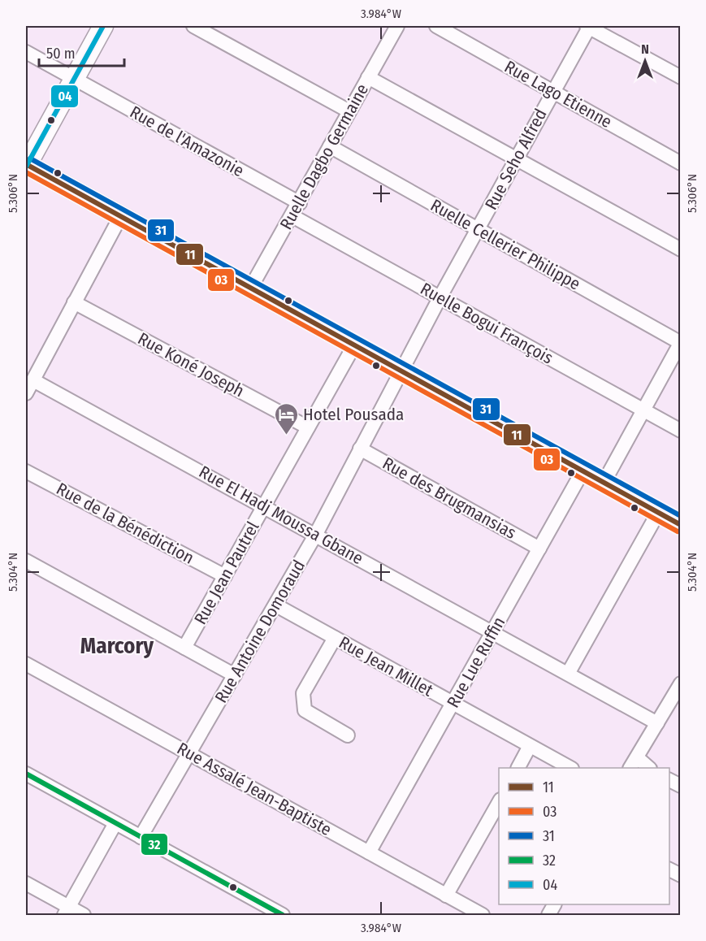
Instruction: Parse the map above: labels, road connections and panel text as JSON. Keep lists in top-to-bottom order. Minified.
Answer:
{"streets":{"street":["Rue Lago Etienne","Rue de l'Amazonie","Ruelle Dagbo Germaine","Rue Seho Alfred","Ruelle Cellerier Philippe","Ruelle Bogui François","Rue Koné Joseph","Rue des Brugmansias","Rue El Hadj Moussa Gbane","Rue de la Bénédiction","Rue Jean Pautrel","Rue Antoine Domoraud","Rue Lue Ruffin","Rue Jean Millet","Rue Assalé Jean-Baptiste"]},"crossings":[["Rue Lago Etienne","Rue Seho Alfred"],["Rue de l'Amazonie","Ruelle Dagbo Germaine"],["Ruelle Dagbo Germaine","Ruelle Cellerier Philippe"],["Ruelle Dagbo Germaine","Ruelle Bogui François"],["Rue Seho Alfred","Ruelle Cellerier Philippe"],["Rue Seho Alfred","Ruelle Bogui François"],["Rue Seho Alfred","Rue Antoine Domoraud"],["Rue Koné Joseph","Rue Jean Pautrel"],["Rue des Brugmansias","Rue Antoine Domoraud"],["Rue des Brugmansias","Rue Lue Ruffin"],["Rue El Hadj Moussa Gbane","Rue Jean Pautrel"],["Rue El Hadj Moussa Gbane","Rue Antoine Domoraud"],["Rue El Hadj Moussa Gbane","Rue Lue Ruffin"],["Rue de la Bénédiction","Rue Jean Pautrel"],["Rue Antoine Domoraud","Rue Jean Millet"],["Rue Antoine Domoraud","Rue Assalé Jean-Baptiste"],["Rue Lue Ruffin","Rue Jean Millet"],["Rue Lue Ruffin","Rue Assalé Jean-Baptiste"]],"districts":["Marcory"],"places":{"hotel":["Hotel Pousada"]},"lines":["transit line 04","transit line 31","transit line 11","transit line 03","transit line 32"],"legend":["11","03","31","32","04"],"scale_bar":"50 m","north":"top","coordinates":["3.984°W","5.306°N","5.304°N"]}
